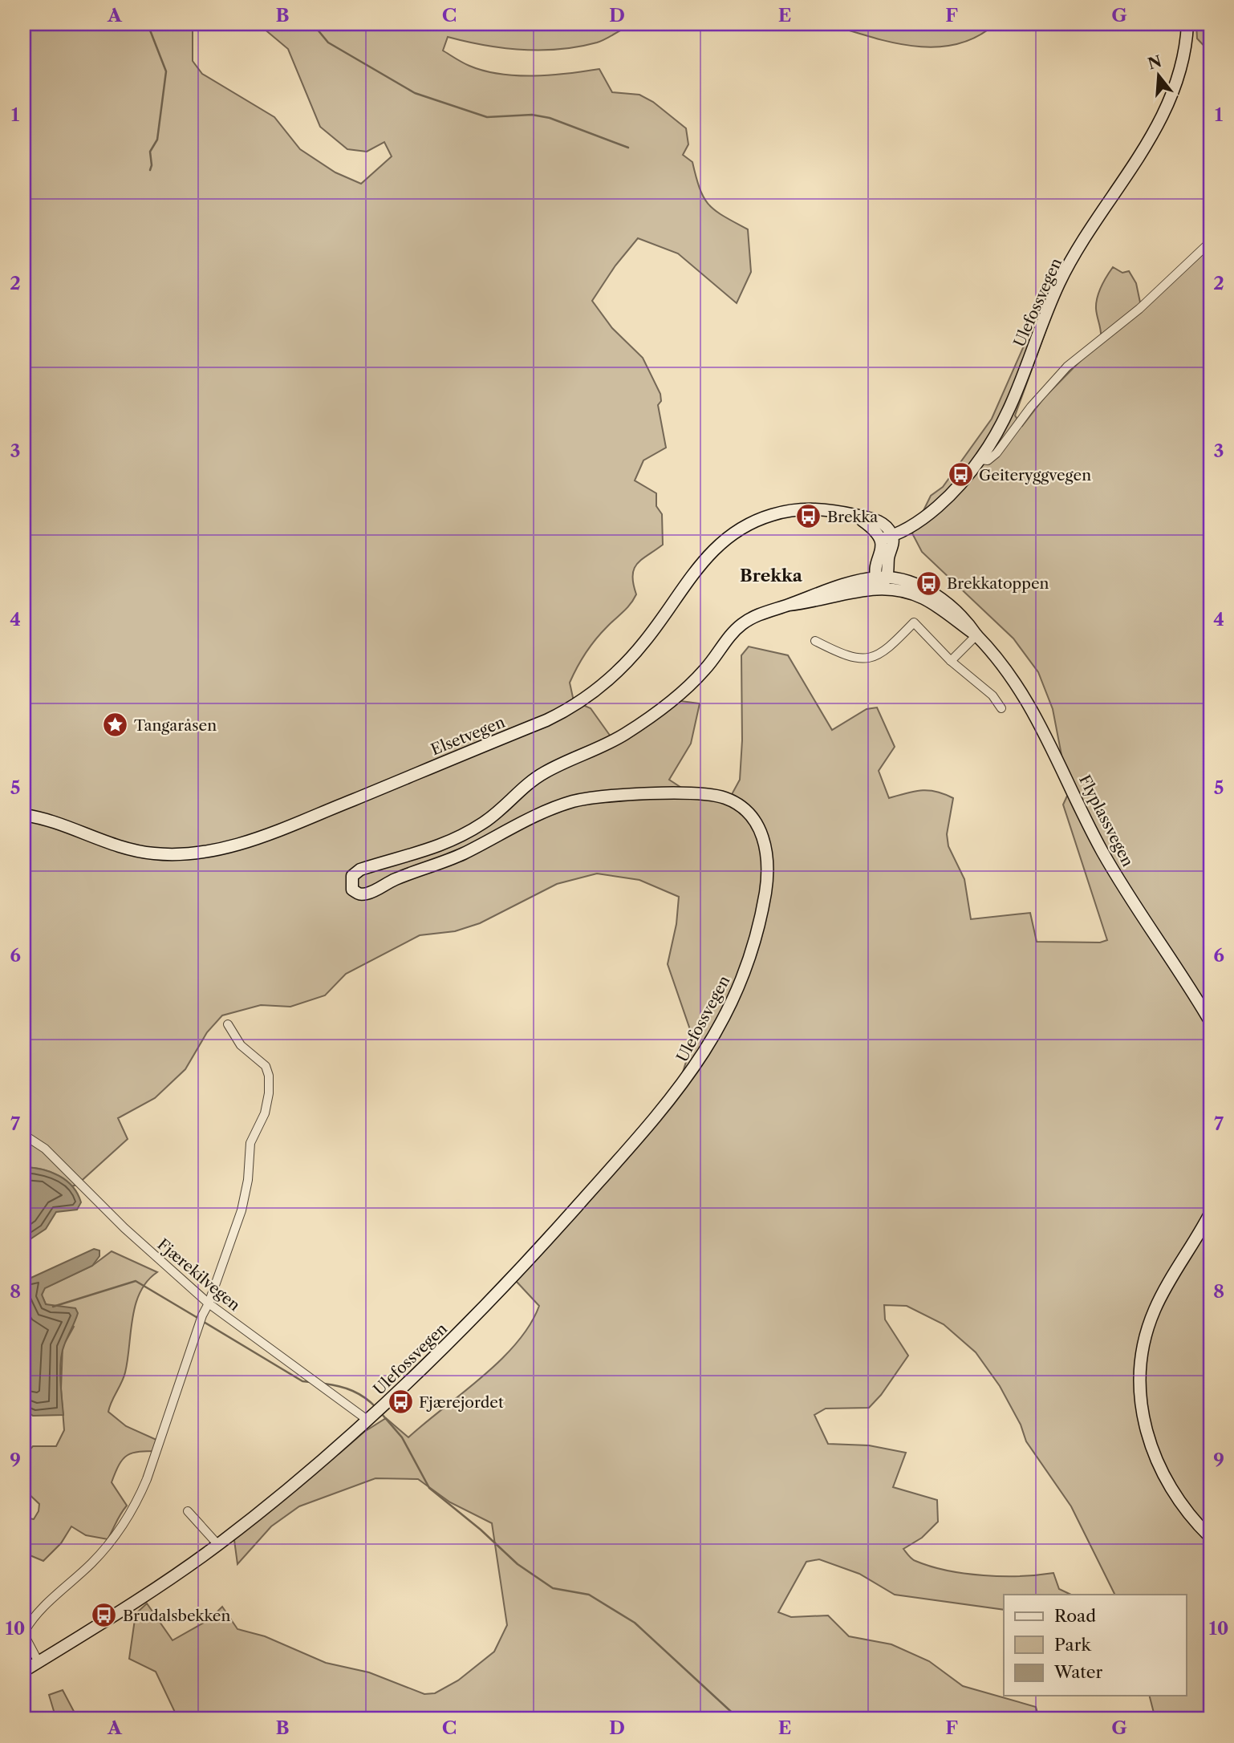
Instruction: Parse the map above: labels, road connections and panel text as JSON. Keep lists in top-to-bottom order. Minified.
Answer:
{"streets":{"street":["Ulefossvegen","Elsetvegen","Flyplassvegen","Fjærekilvegen"]},"crossings":[["Ulefossvegen","Elsetvegen"],["Ulefossvegen","Flyplassvegen"],["Ulefossvegen","Fjærekilvegen"]],"districts":["Brekka"],"places":{"bus stop":["Geiteryggvegen","Brekka","Brekkatoppen","Fjærejordet","Brudalsbekken"],"place":["Tangaråsen"]},"legend":["Road","Park","Water"],"north":"top","grid":{"columns":["A","B","C","D","E","F","G"],"rows":["1","2","3","4","5","6","7","8","9","10"]}}
